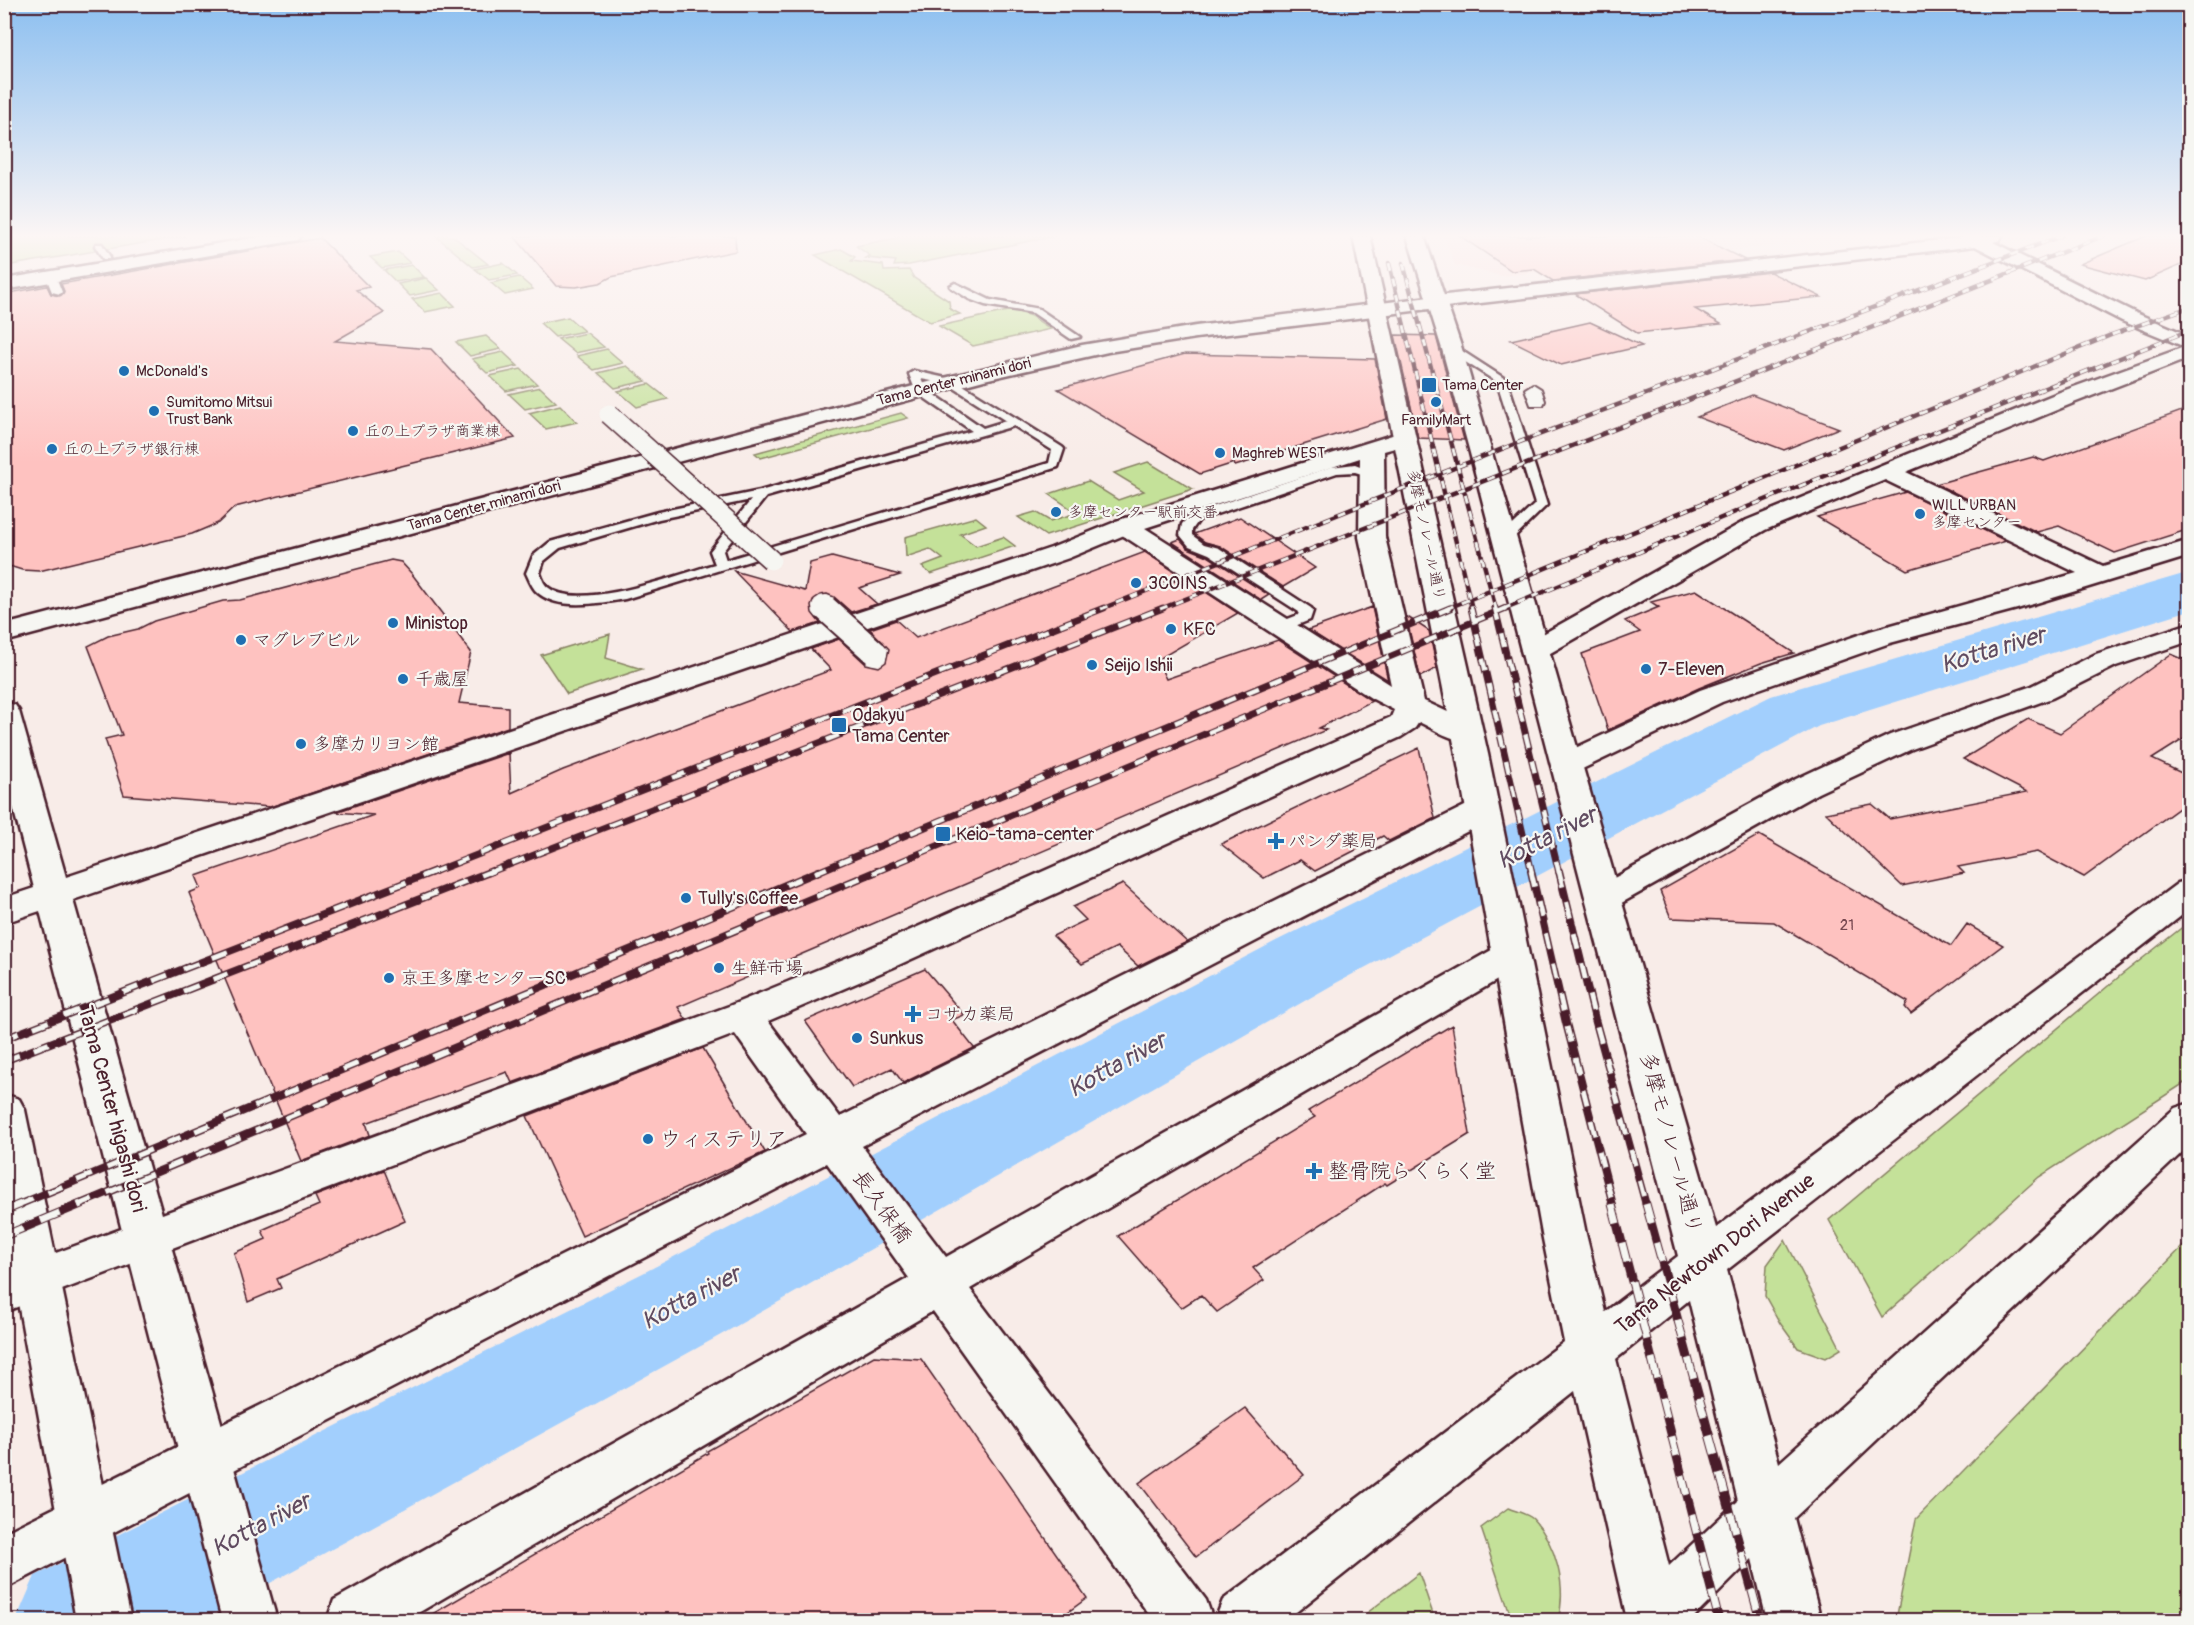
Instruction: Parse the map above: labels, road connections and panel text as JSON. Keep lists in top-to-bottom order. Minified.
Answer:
{"streets":{"street":["Tama Center minami dori","多摩モノレール通り","Tama Center higashi dori","長久保橋","Tama Newtown Dori Avenue"]},"crossings":[["多摩モノレール通り","Tama Newtown Dori Avenue"]],"water":["Kotta river"],"places":{"other":["McDonald's","FamilyMart","Sumitomo Mitsui Trust Bank","丘の上プラザ商業棟","丘の上プラザ銀行棟","Maghreb WEST","多摩センター駅前交番","WILL URBAN 多摩センター","3COINS","Ministop","KFC","マグレブビル","Seijo Ishii","7-Eleven","千歳屋","多摩カリヨン館","Tully's Coffee","生鮮市場","京王多摩センターSC","Sunkus","ウィステリア"],"transit":["Tama Center","Odakyu Tama Center","Keio-tama-center"],"health":["パンダ薬局","コサカ薬局","整骨院らくらく堂"]},"house_numbers":["21"]}
